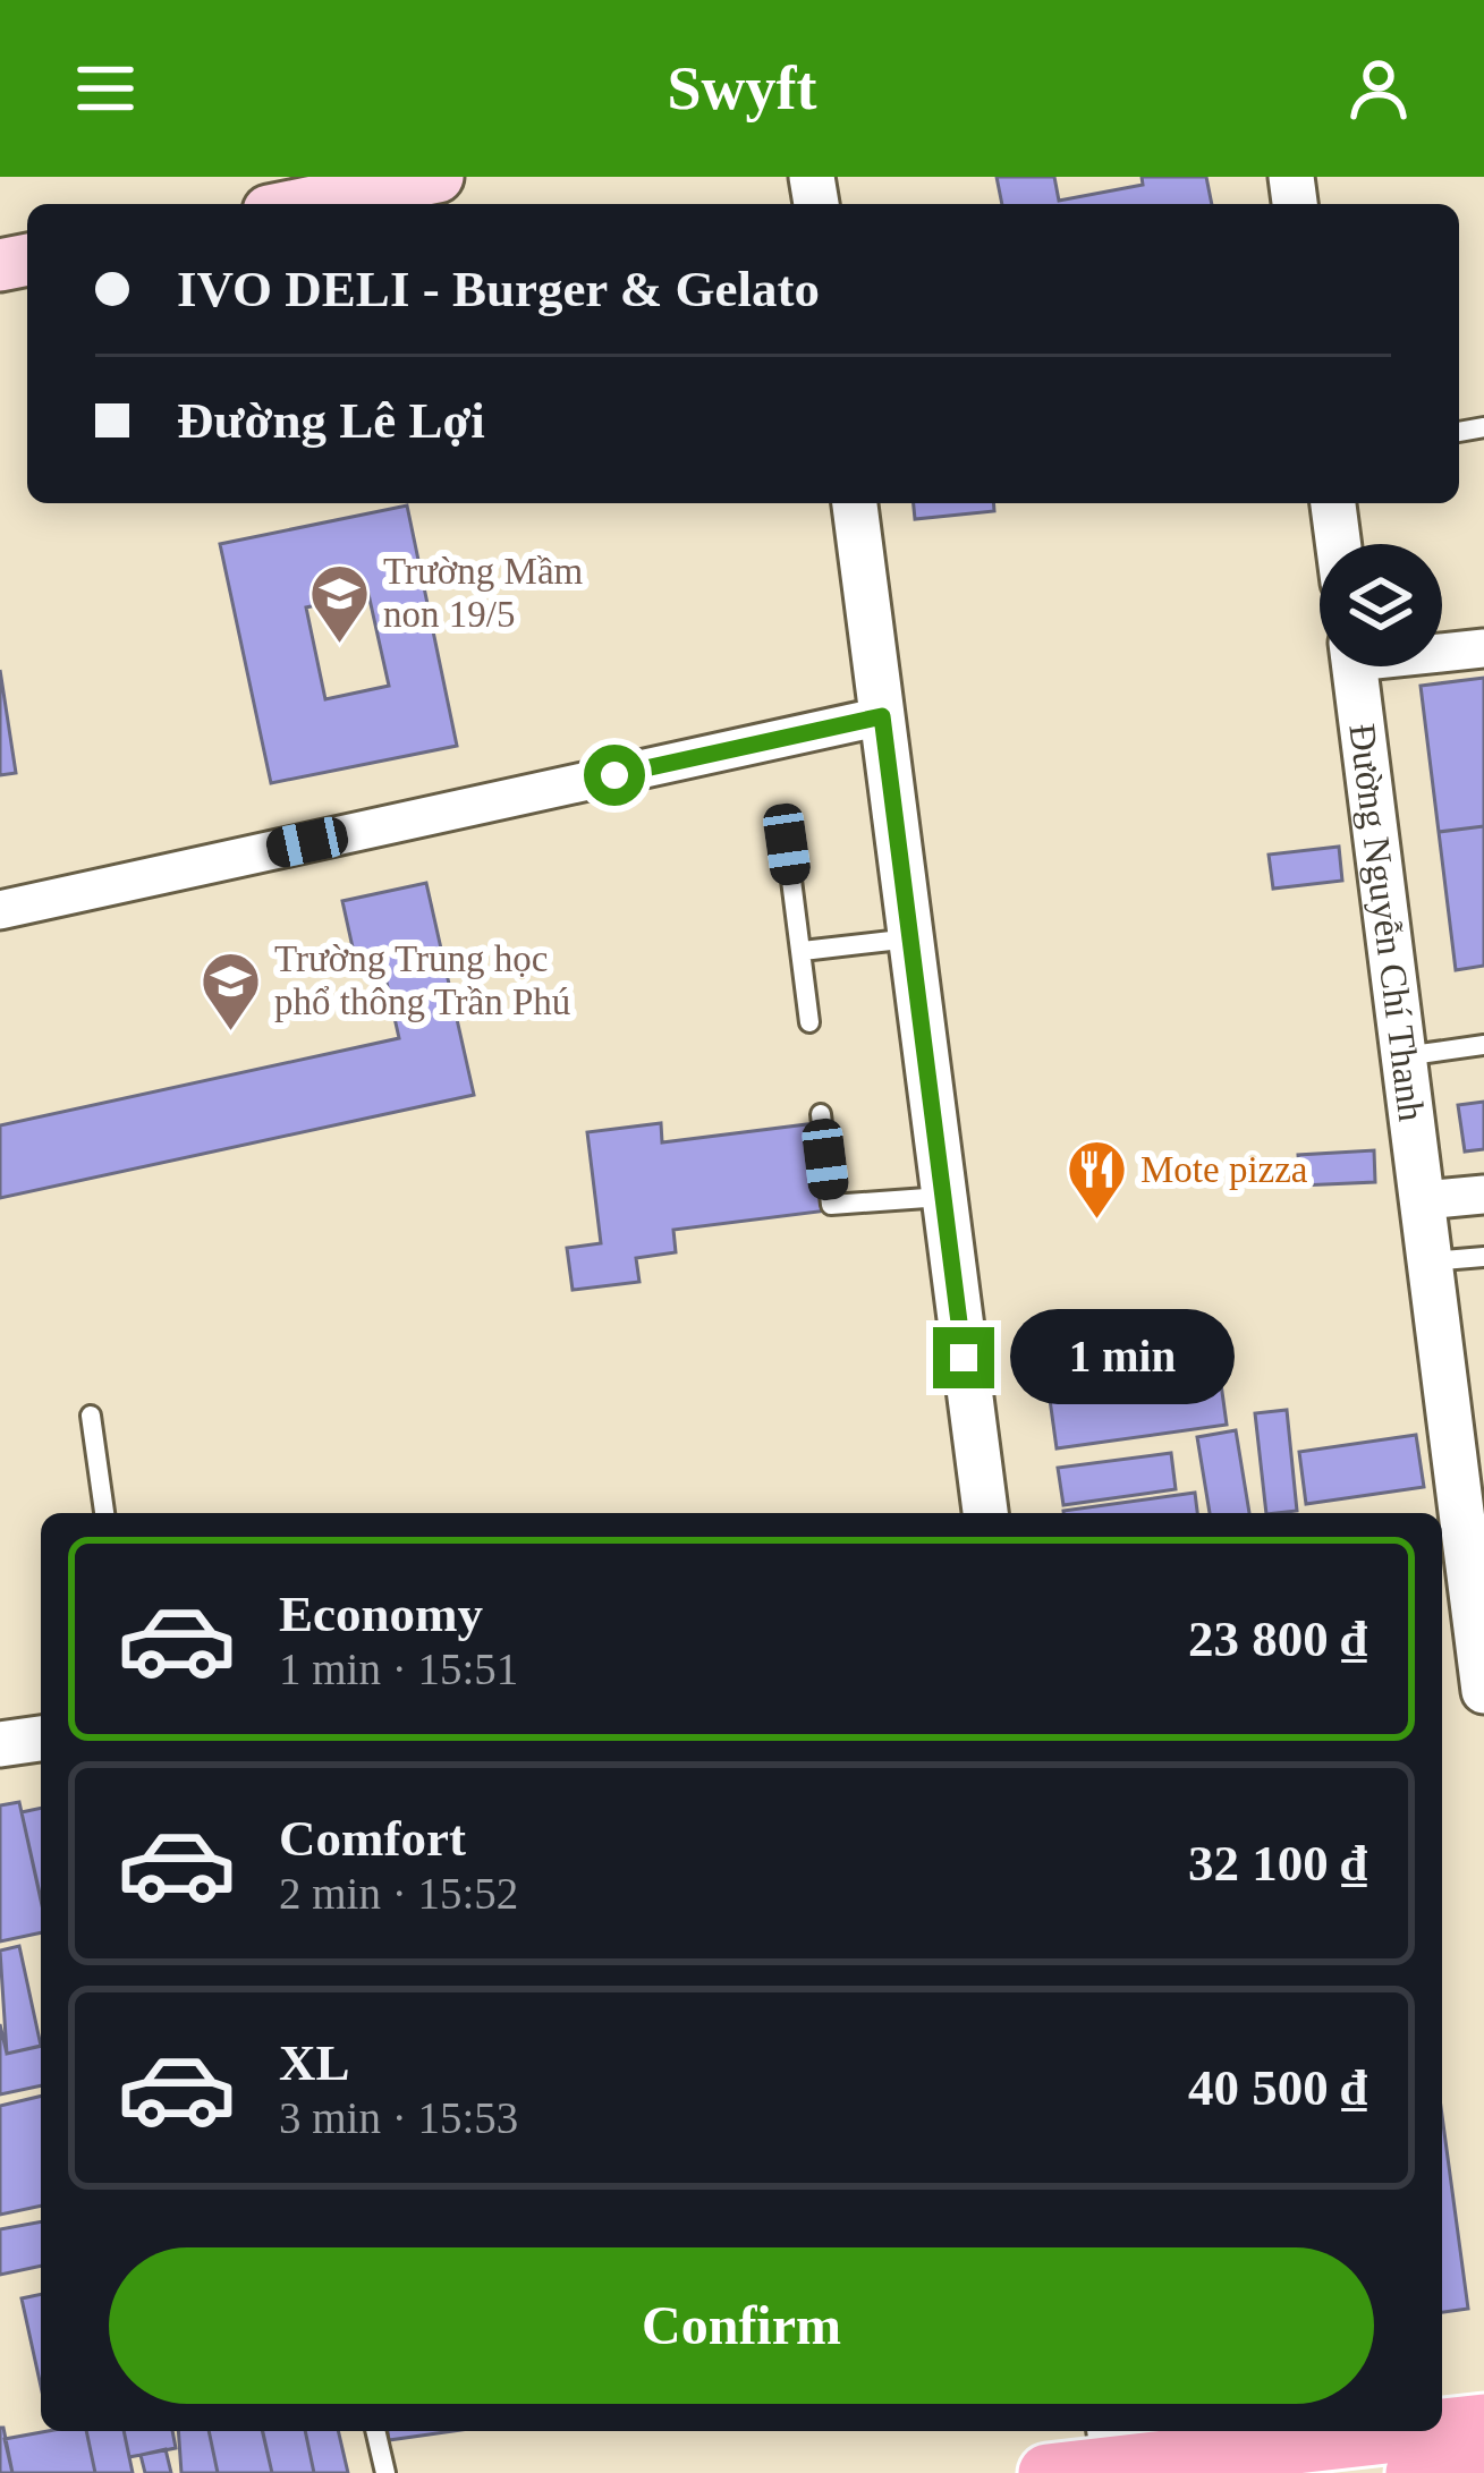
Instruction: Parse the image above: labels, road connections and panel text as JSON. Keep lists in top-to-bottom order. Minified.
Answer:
{"streets":{"street":["Đường Nguyễn Chí Thanh"]},"places":{"school or university":["Trường Mầm non 19/5","Trường Trung học phổ thông Trần Phú"],"restaurant":["Mote pizza"]},"page":{"header":"Swyft","banner":["IVO DELI - Burger & Gelato","Đường Lê Lợi"],"bubble":"1 min","list":[{"name":"Economy","note":"1 min · 15:51","value":"23 800 ₫"},{"name":"Comfort","note":"2 min · 15:52","value":"32 100 ₫"},{"name":"XL","note":"3 min · 15:53","value":"40 500 ₫"}],"buttons":"Confirm"}}
